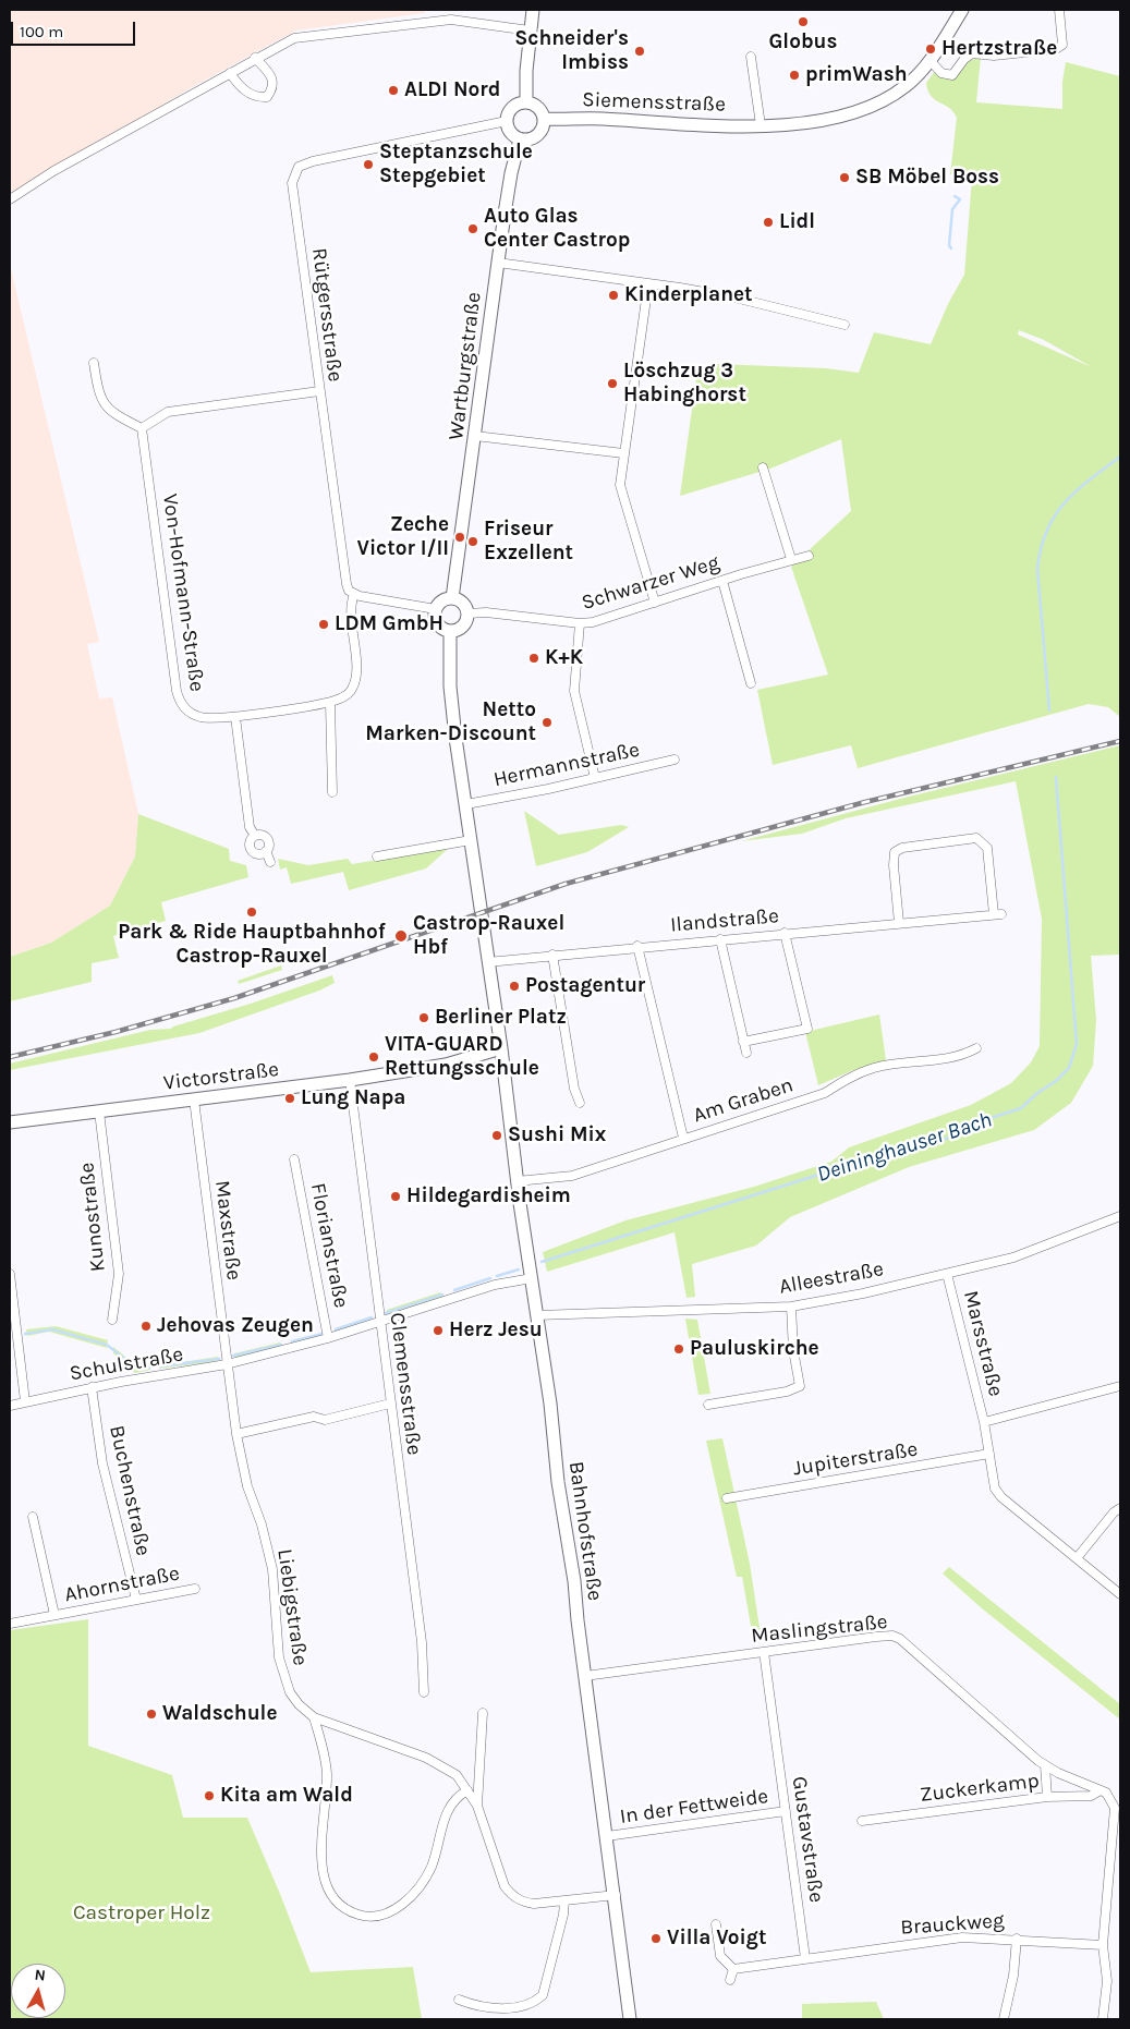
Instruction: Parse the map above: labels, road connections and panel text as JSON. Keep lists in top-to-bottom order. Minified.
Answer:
{"streets":{"main road":["Siemensstraße","Wartburgstraße","Victorstraße","Bahnhofstraße"],"street":["Rütgersstraße","Schwarzer Weg","Von-Hofmann-Straße","Hermannstraße","Ilandstraße","Am Graben","Kunostraße","Maxstraße","Florianstraße","Alleestraße","Marsstraße","Schulstraße","Clemensstraße","Jupiterstraße","Buchenstraße","Ahornstraße","Liebigstraße","Maslingstraße","Zuckerkamp","In der Fettweide","Gustavstraße","Brauckweg"]},"crossings":[["Siemensstraße","Rütgersstraße"],["Siemensstraße","Wartburgstraße"],["Rütgersstraße","Wartburgstraße"],["Rütgersstraße","Von-Hofmann-Straße"],["Wartburgstraße","Schwarzer Weg"],["Victorstraße","Kunostraße"],["Victorstraße","Maxstraße"],["Victorstraße","Clemensstraße"],["Victorstraße","Bahnhofstraße"],["Am Graben","Bahnhofstraße"],["Maxstraße","Schulstraße"],["Maxstraße","Liebigstraße"],["Florianstraße","Schulstraße"],["Alleestraße","Marsstraße"],["Alleestraße","Bahnhofstraße"],["Marsstraße","Jupiterstraße"],["Schulstraße","Clemensstraße"],["Schulstraße","Buchenstraße"],["Schulstraße","Bahnhofstraße"],["Schulstraße","Liebigstraße"],["Buchenstraße","Ahornstraße"],["Bahnhofstraße","Liebigstraße"],["Bahnhofstraße","Maslingstraße"],["Bahnhofstraße","In der Fettweide"],["Maslingstraße","Zuckerkamp"],["Maslingstraße","Gustavstraße"],["In der Fettweide","Gustavstraße"],["Gustavstraße","Brauckweg"]],"water":["Deininghauser Bach"],"parks":["Castroper Holz"],"places":["Globus","Hertzstraße","Schneider's Imbiss","primWash","ALDI Nord","Steptanzschule Stepgebiet","SB Möbel Boss","Lidl","Auto Glas Center Castrop","Kinderplanet","Löschzug 3 Habinghorst","Zeche Victor I/II","Friseur Exzellent","LDM GmbH","K+K","Netto Marken-Discount","Park & Ride Hauptbahnhof Castrop-Rauxel","Castrop-Rauxel Hbf","Postagentur","Berliner Platz","VITA-GUARD Rettungsschule","Lung Napa","Sushi Mix","Hildegardisheim","Jehovas Zeugen","Herz Jesu","Pauluskirche","Waldschule","Kita am Wald","Villa Voigt"],"scale_bar":"100 m","north":"top"}
